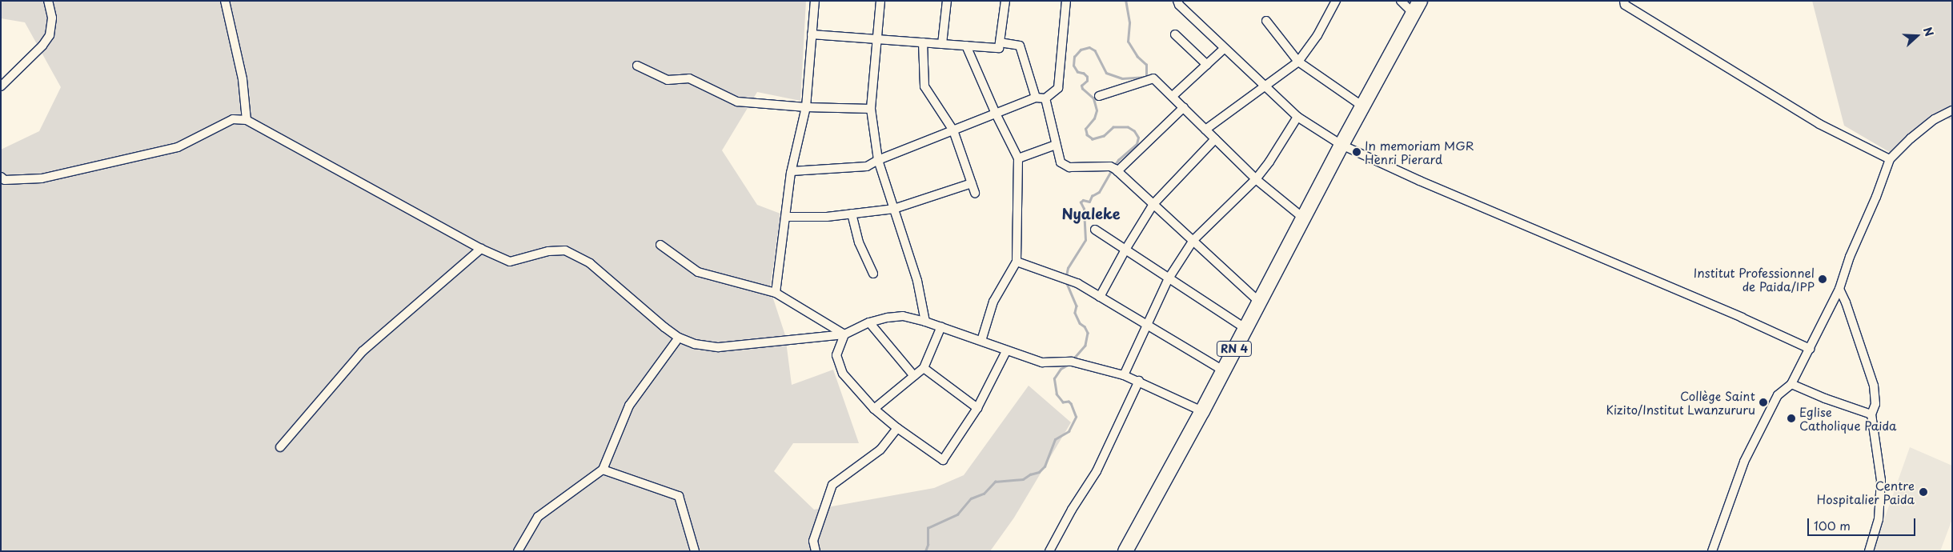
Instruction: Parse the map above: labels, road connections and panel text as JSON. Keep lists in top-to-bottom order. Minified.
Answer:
{"streets":{"highway":["RN 4"]},"districts":["Nyaleke"],"places":["In memoriam MGR Henri Pierard","Institut Professionnel de Paida/IPP","Collège Saint Kizito/Institut Lwanzururu","Eglise Catholique Paida","Centre Hospitalier Paida"],"scale_bar":"100 m","north":"right"}
